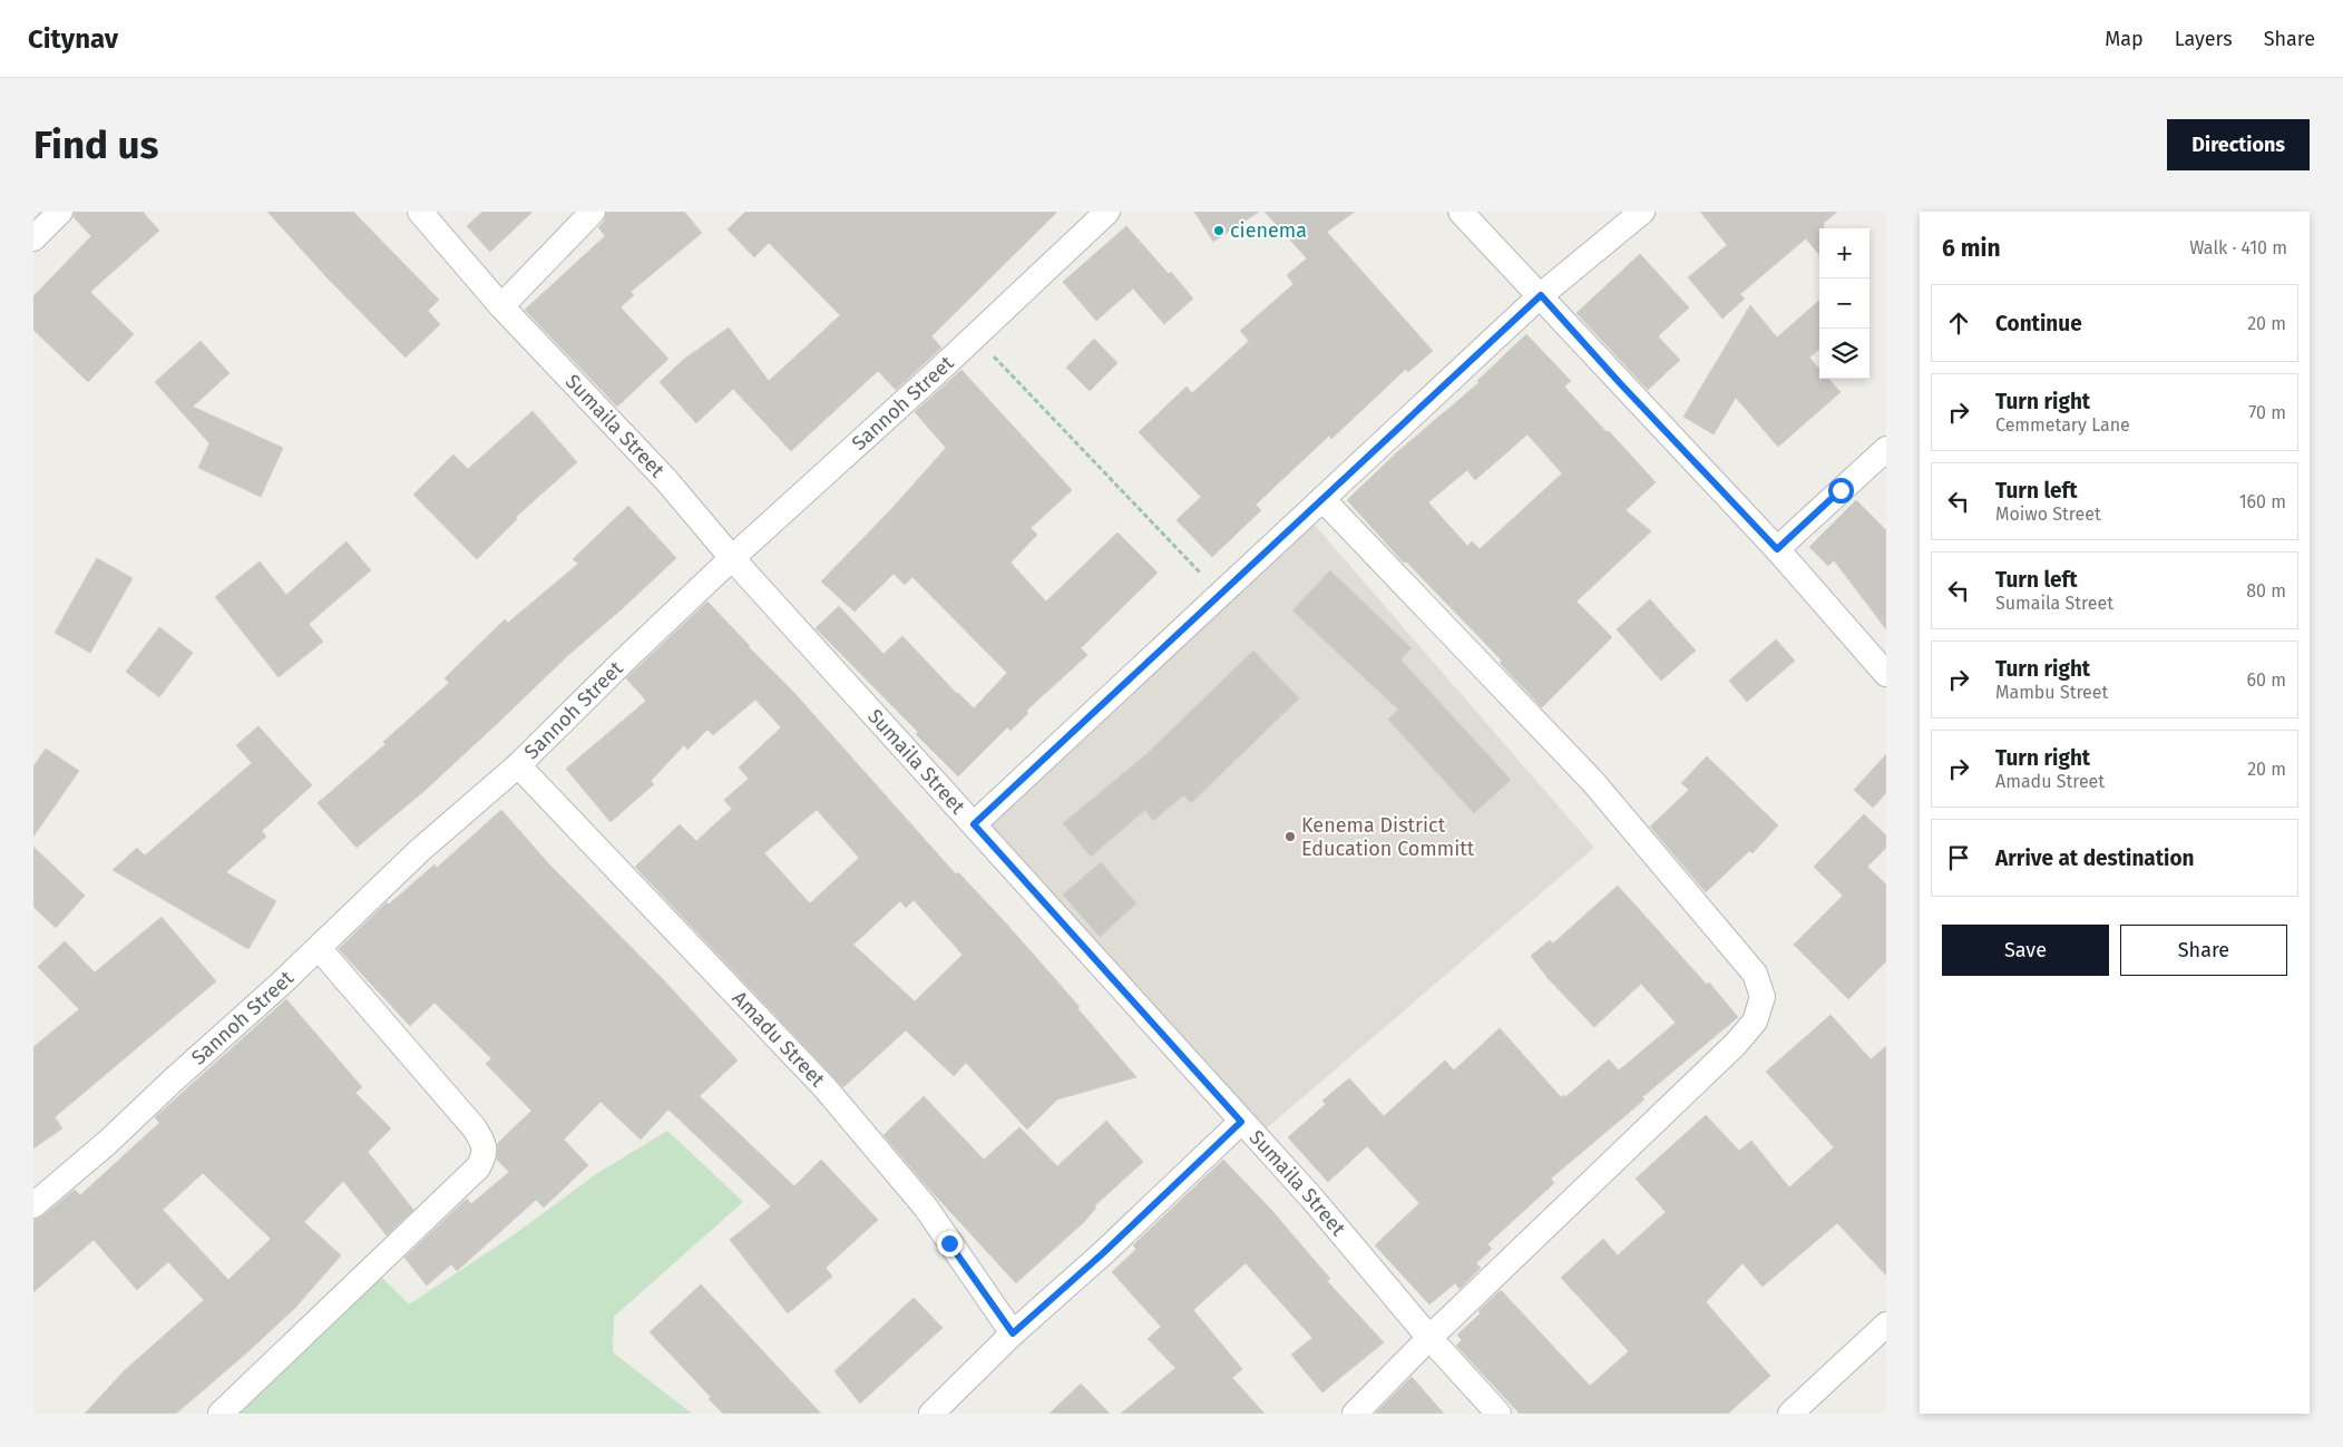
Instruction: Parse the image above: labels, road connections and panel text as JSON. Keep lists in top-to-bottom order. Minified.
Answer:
{"streets":{"street":["Sannoh Street","Sumaila Street","Amadu Street"]},"crossings":[["Sannoh Street","Sumaila Street"],["Sannoh Street","Amadu Street"]],"places":["cienema","Kenema District Education Committ"],"page":{"header":"Citynav","nav":["Map","Layers","Share"],"buttons":["Directions",["Save","Share"]],"title":"Find us","heading":["6 min","Walk · 410 m"],"map_buttons":["+","−"],"list":[["Continue","20 m"],["Turn right","Cemmetary Lane","70 m"],["Turn left","Moiwo Street","160 m"],["Turn left","Sumaila Street","80 m"],["Turn right","Mambu Street","60 m"],["Turn right","Amadu Street","20 m"],"Arrive at destination"]}}
